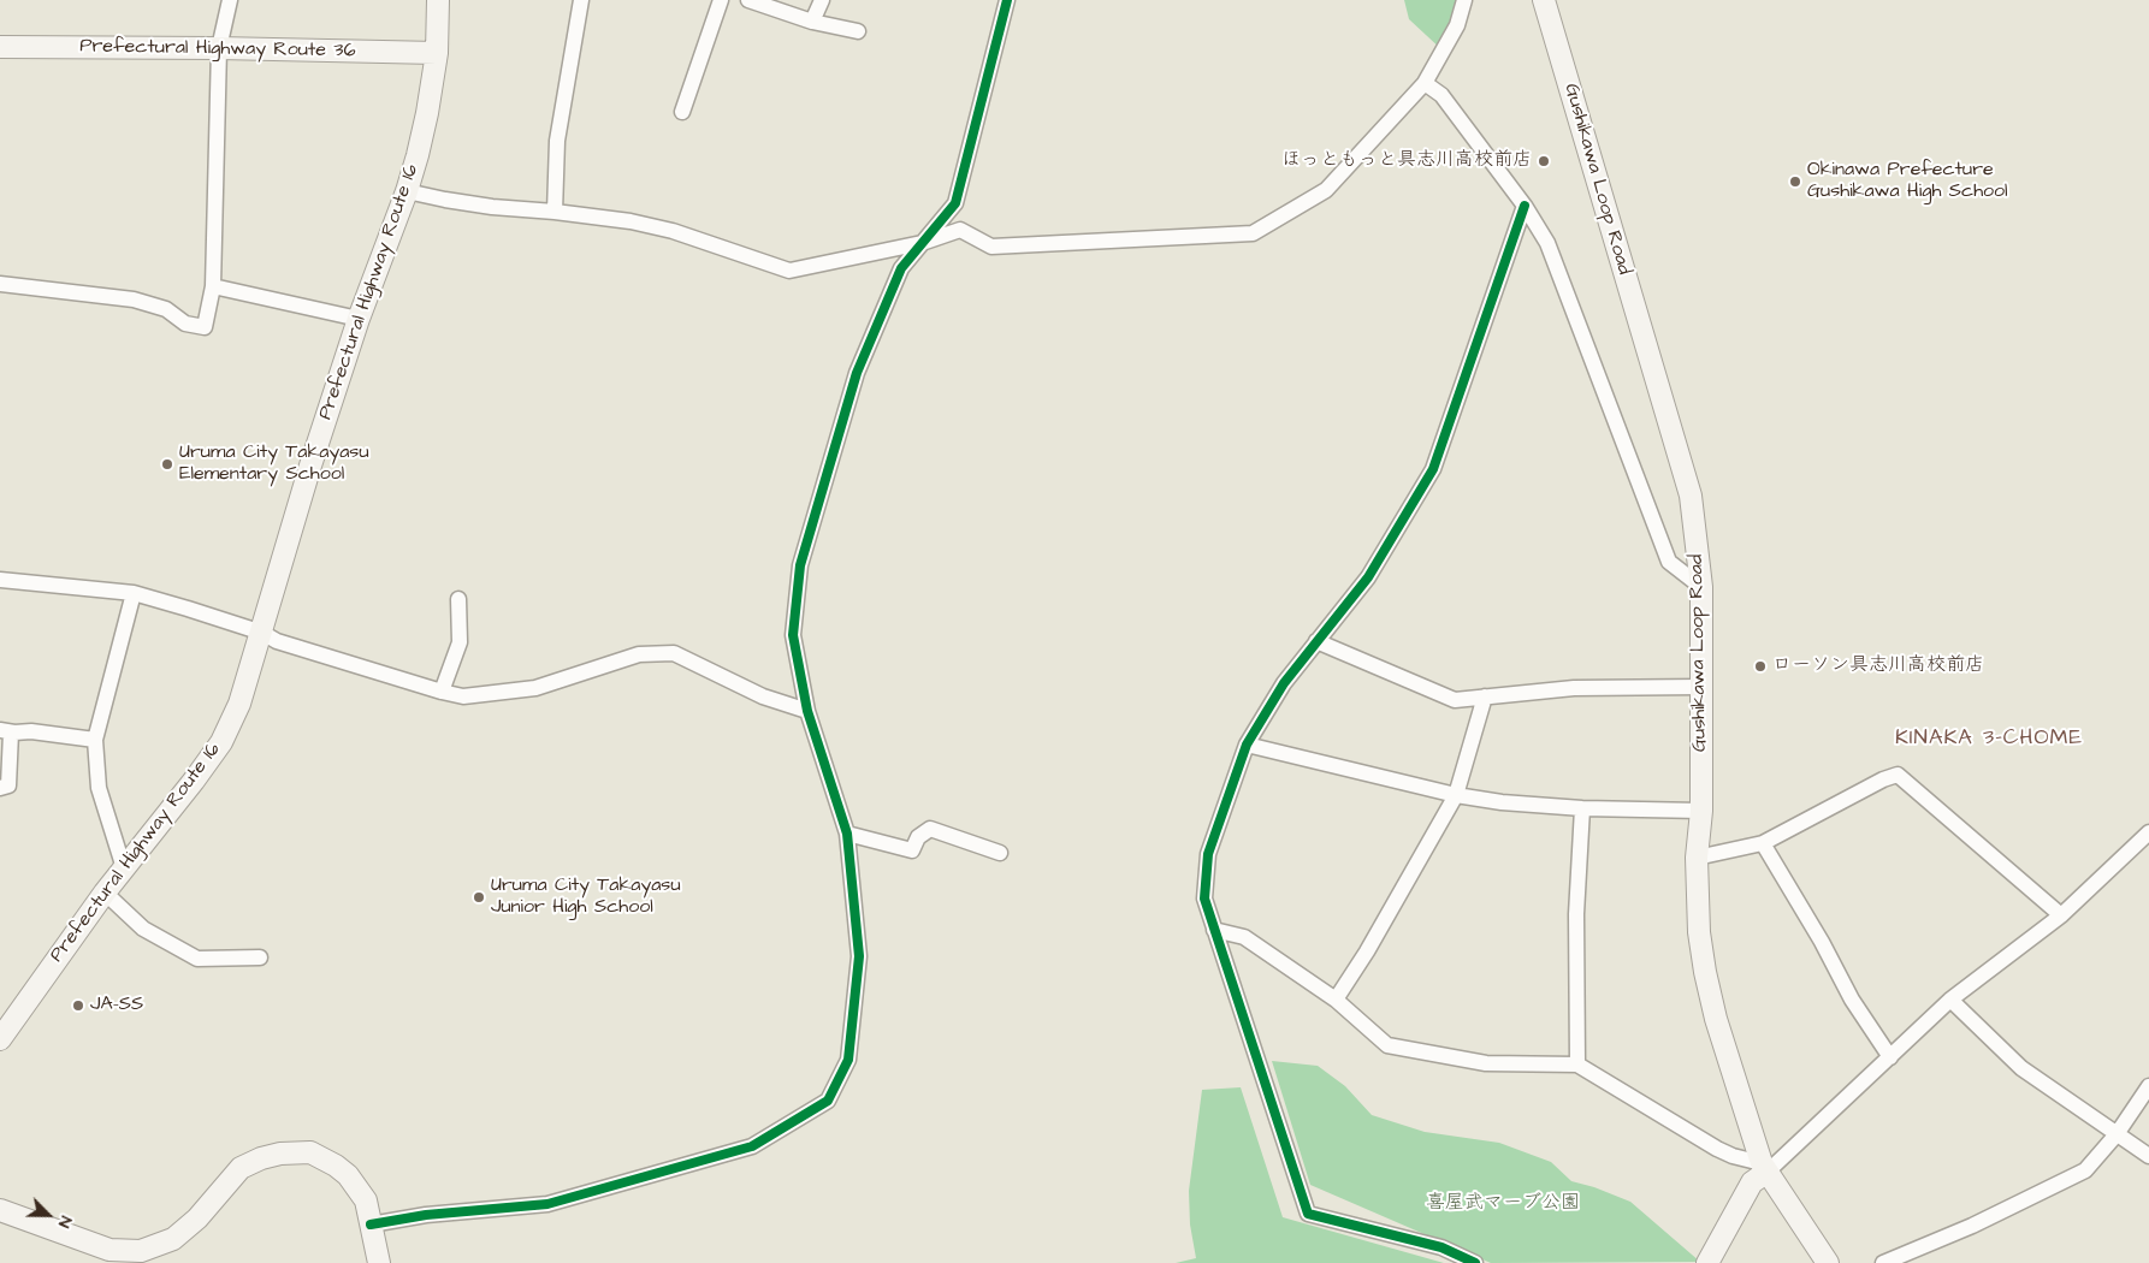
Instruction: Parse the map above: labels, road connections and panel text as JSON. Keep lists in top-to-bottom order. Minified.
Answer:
{"streets":{"main road":["Prefectural Highway Route 36","Gushikawa Loop Road","Prefectural Highway Route 16"]},"crossings":[["Prefectural Highway Route 36","Prefectural Highway Route 16"]],"districts":["KINAKA 3-CHOME"],"parks":["喜屋武マーブ公園"],"places":["ほっともっと具志川高校前店","Okinawa Prefecture Gushikawa High School","Uruma City Takayasu Elementary School","ローソン具志川高校前店","Uruma City Takayasu Junior High School","JA-SS"],"north":"bottom right"}
